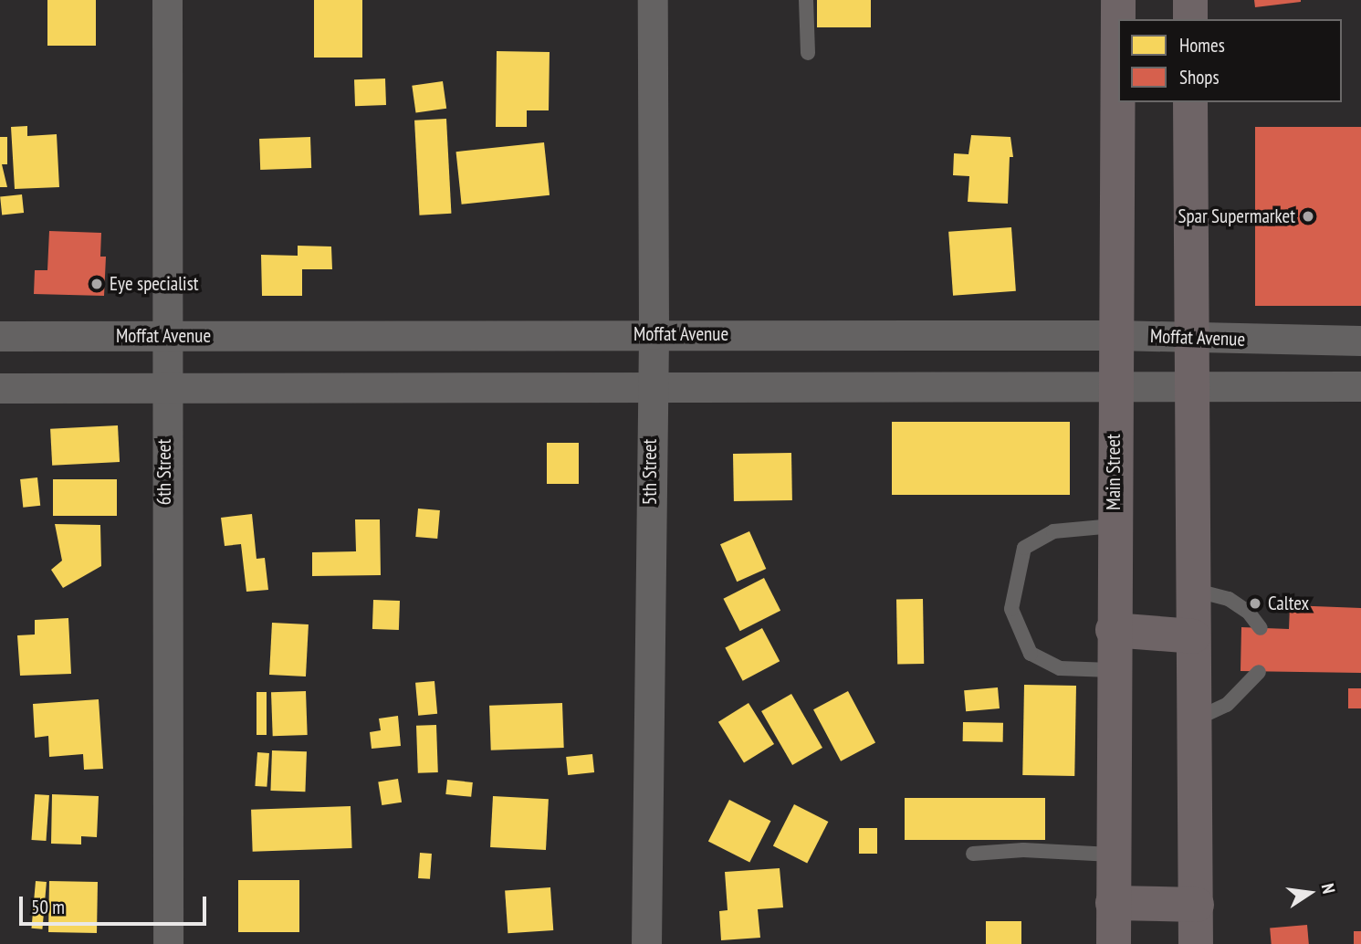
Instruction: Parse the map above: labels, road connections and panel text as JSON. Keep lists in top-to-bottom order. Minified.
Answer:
{"streets":{"highway":["Main Street"],"street":["Moffat Avenue","6th Street","5th Street"]},"crossings":[["Moffat Avenue","6th Street"],["Moffat Avenue","5th Street"],["Moffat Avenue","Main Street"]],"places":["Spar Supermarket","Eye specialist","Caltex"],"legend":["Homes","Shops"],"scale_bar":"50 m","north":"right"}
